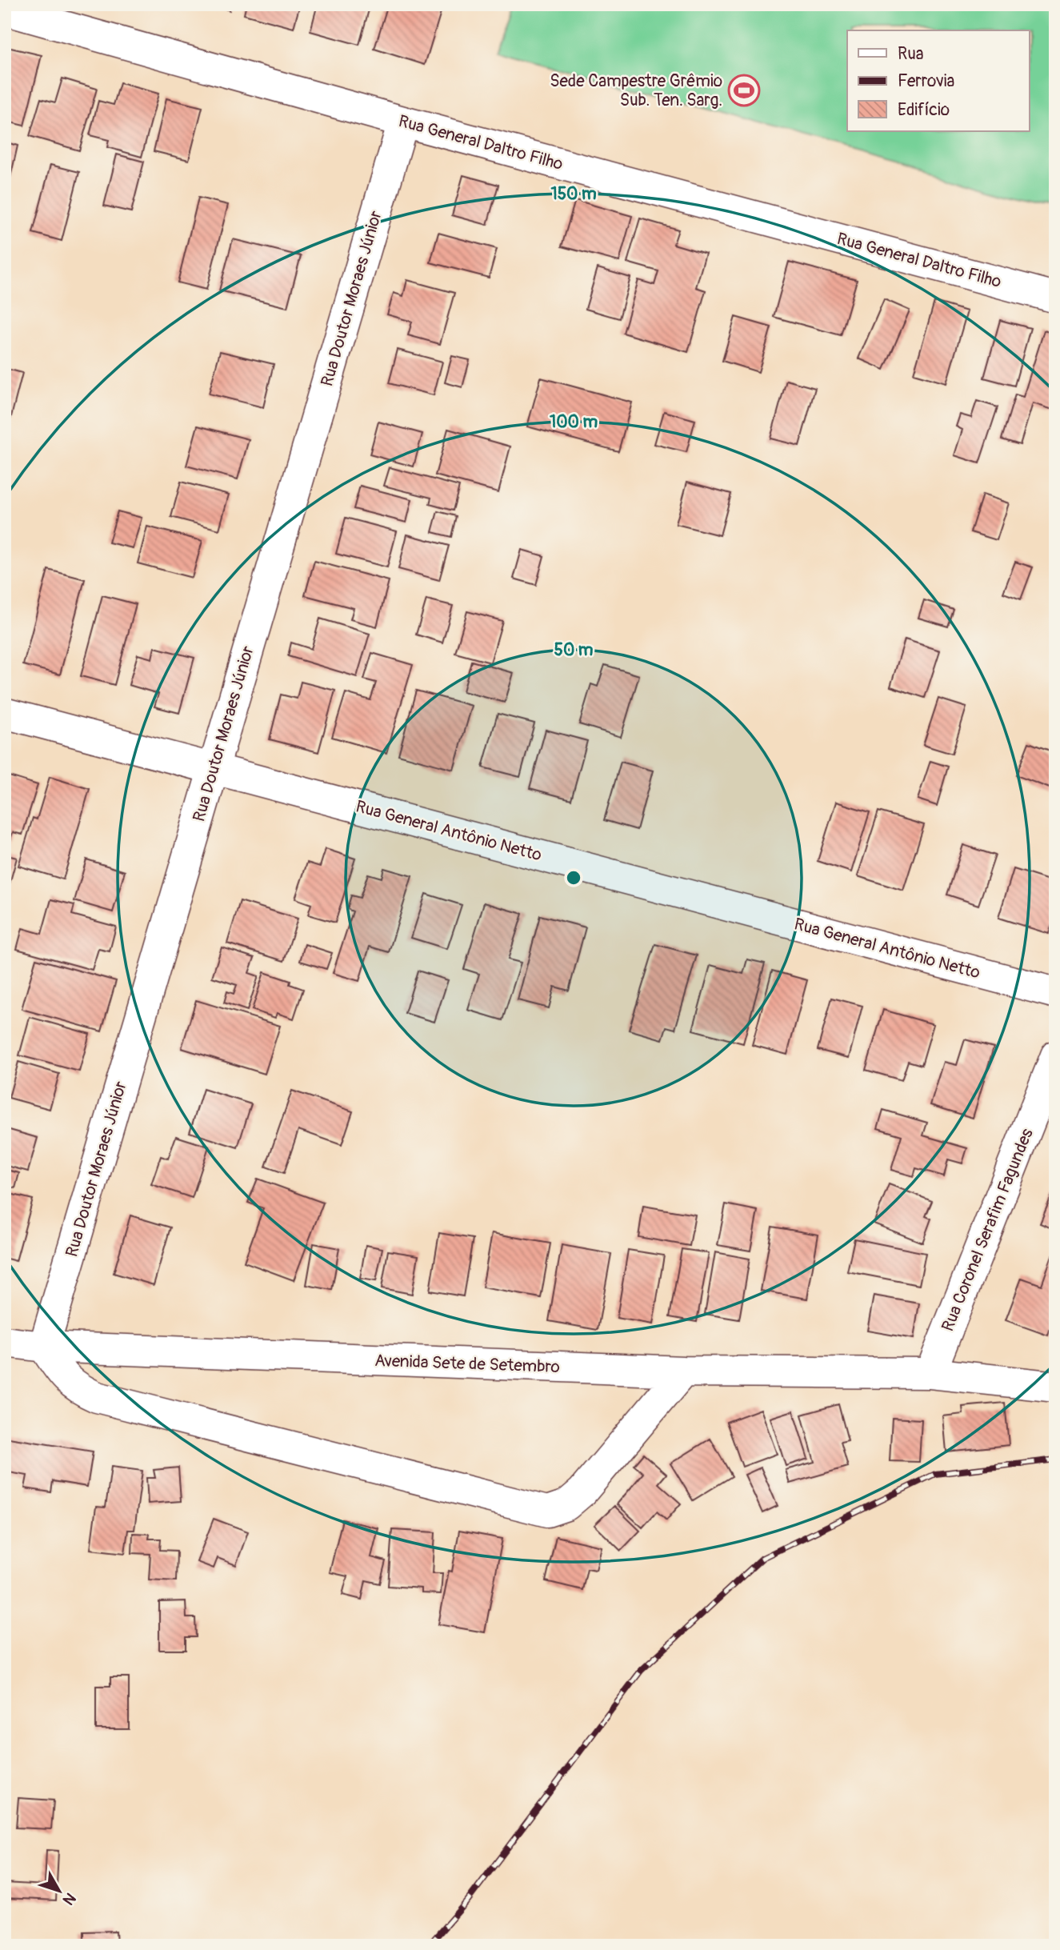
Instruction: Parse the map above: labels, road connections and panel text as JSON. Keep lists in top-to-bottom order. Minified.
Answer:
{"streets":{"street":["Rua General Daltro Filho","Rua Doutor Moraes Júnior","Rua General Antônio Netto","Rua Coronel Serafim Fagundes","Avenida Sete de Setembro"]},"crossings":[["Rua General Daltro Filho","Rua Doutor Moraes Júnior"],["Rua Doutor Moraes Júnior","Rua General Antônio Netto"],["Rua Doutor Moraes Júnior","Avenida Sete de Setembro"],["Rua Coronel Serafim Fagundes","Avenida Sete de Setembro"]],"places":{"sports":["Sede Campestre Grêmio Sub. Ten. Sarg."]},"legend":["Rua","Ferrovia","Edifício"],"north":"bottom right","rings":["150 m","100 m","50 m"]}
